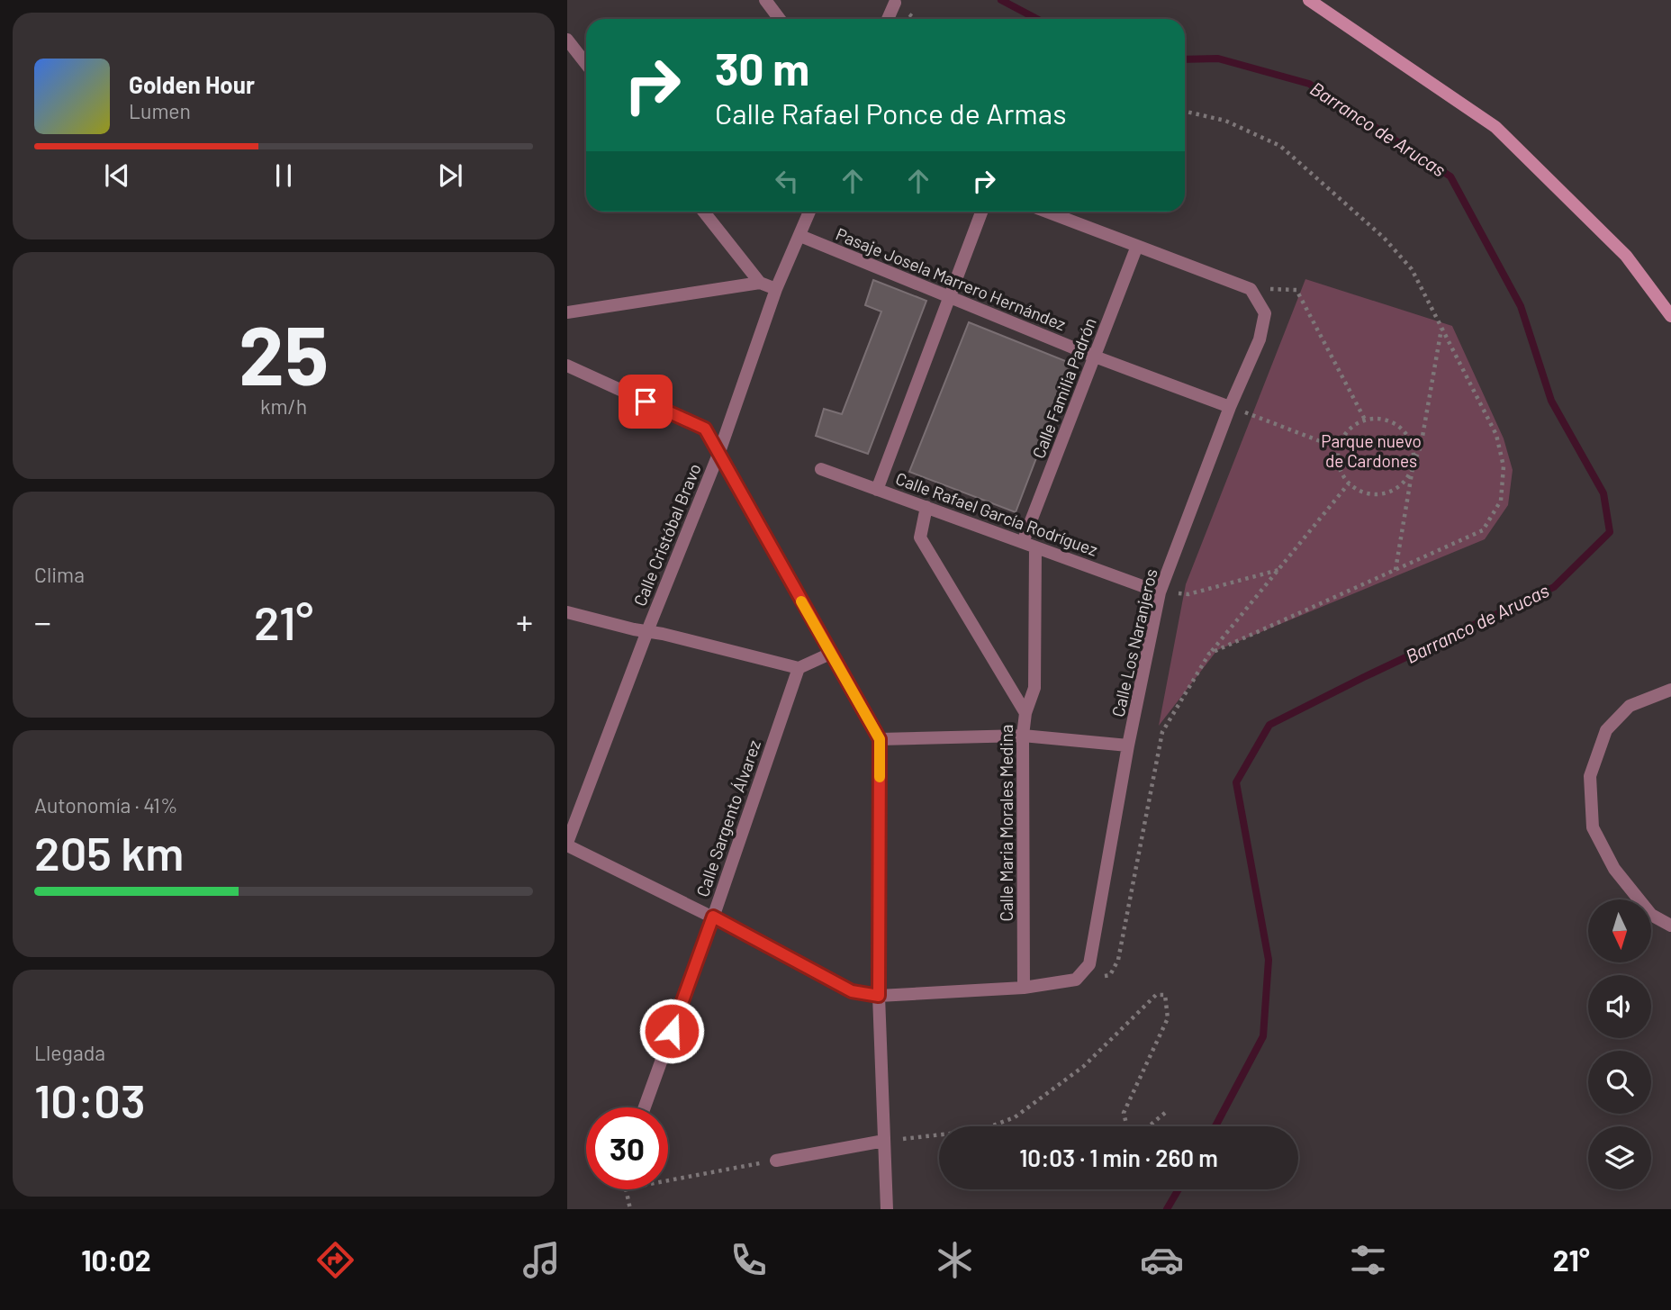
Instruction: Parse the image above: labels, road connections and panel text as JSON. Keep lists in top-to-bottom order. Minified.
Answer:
{"streets":{"street":["Pasaje Josela Marrero Hernández","Calle Familia Padrón","Calle Rafael García Rodríguez","Calle Cristóbal Bravo","Calle Los Naranjeros","Calle Sargento Álvarez","Calle Maria Morales Medina"]},"crossings":[["Pasaje Josela Marrero Hernández","Calle Familia Padrón"],["Pasaje Josela Marrero Hernández","Calle Cristóbal Bravo"],["Pasaje Josela Marrero Hernández","Calle Los Naranjeros"],["Calle Familia Padrón","Calle Rafael García Rodríguez"],["Calle Familia Padrón","Calle Maria Morales Medina"],["Calle Rafael García Rodríguez","Calle Los Naranjeros"],["Calle Rafael García Rodríguez","Calle Maria Morales Medina"]],"water":["Barranco de Arucas"],"parks":["Parque nuevo de Cardones"],"north":"bottom","page":{"turn":["30 m","Calle Rafael Ponce de Armas"],"song":["Golden Hour","Lumen"],"tile":[["25","km/h"],"Clima",["Autonomía · 41%","205 km"],["Llegada","10:03"]],"heat":["−","21°","+"],"limit":"30","trip":"10:03 · 1 min · 260 m","tabs":["10:02","21°"]}}
